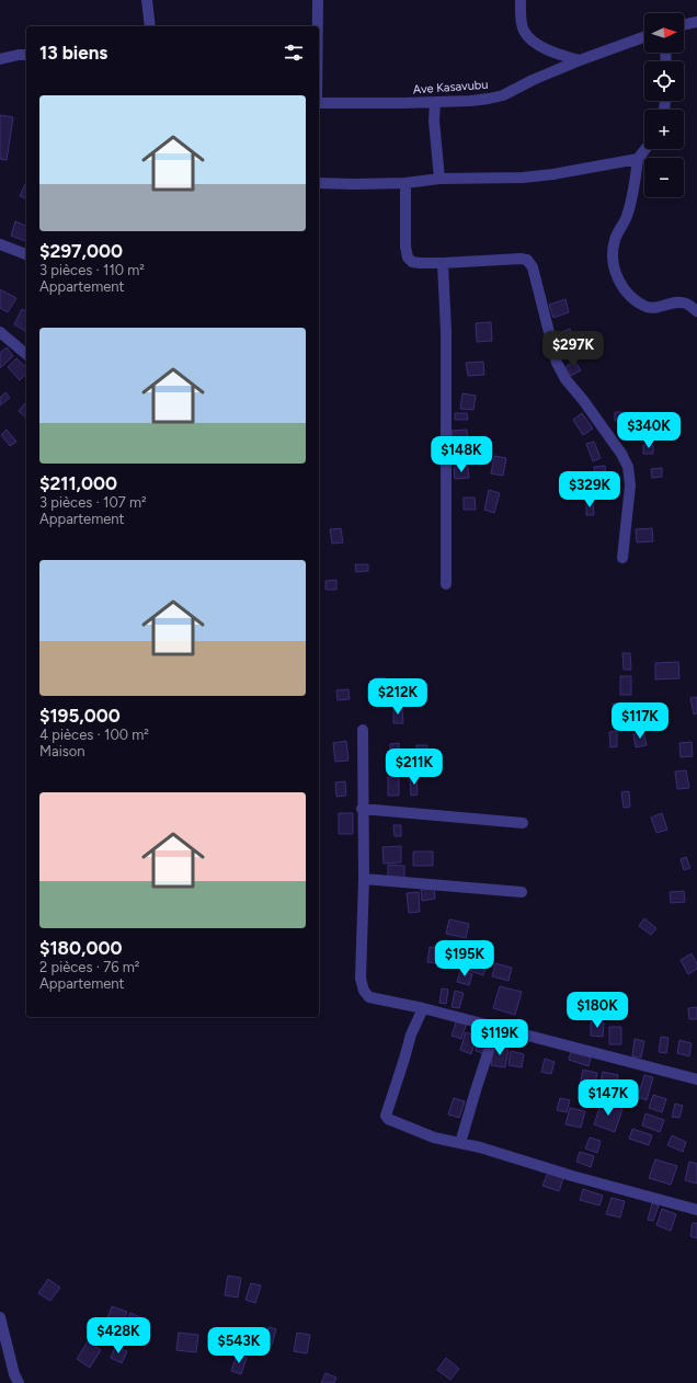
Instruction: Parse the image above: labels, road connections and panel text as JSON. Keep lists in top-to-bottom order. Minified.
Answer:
{"streets":{"street":["Ave Kasavubu"]},"north":"right","page":{"map_buttons":["+","−"],"heading":"13 biens","list":[{"name":"$297,000","note":"3 pièces · 110 m² · Appartement"},{"name":"$211,000","note":"3 pièces · 107 m² · Appartement"},{"name":"$195,000","note":"4 pièces · 100 m² · Maison"},{"name":"$180,000","note":"2 pièces · 76 m² · Appartement"}],"price":["$297K","$340K","$148K","$329K","$212K","$117K","$211K","$195K","$180K","$119K","$147K","$428K","$543K"]}}
